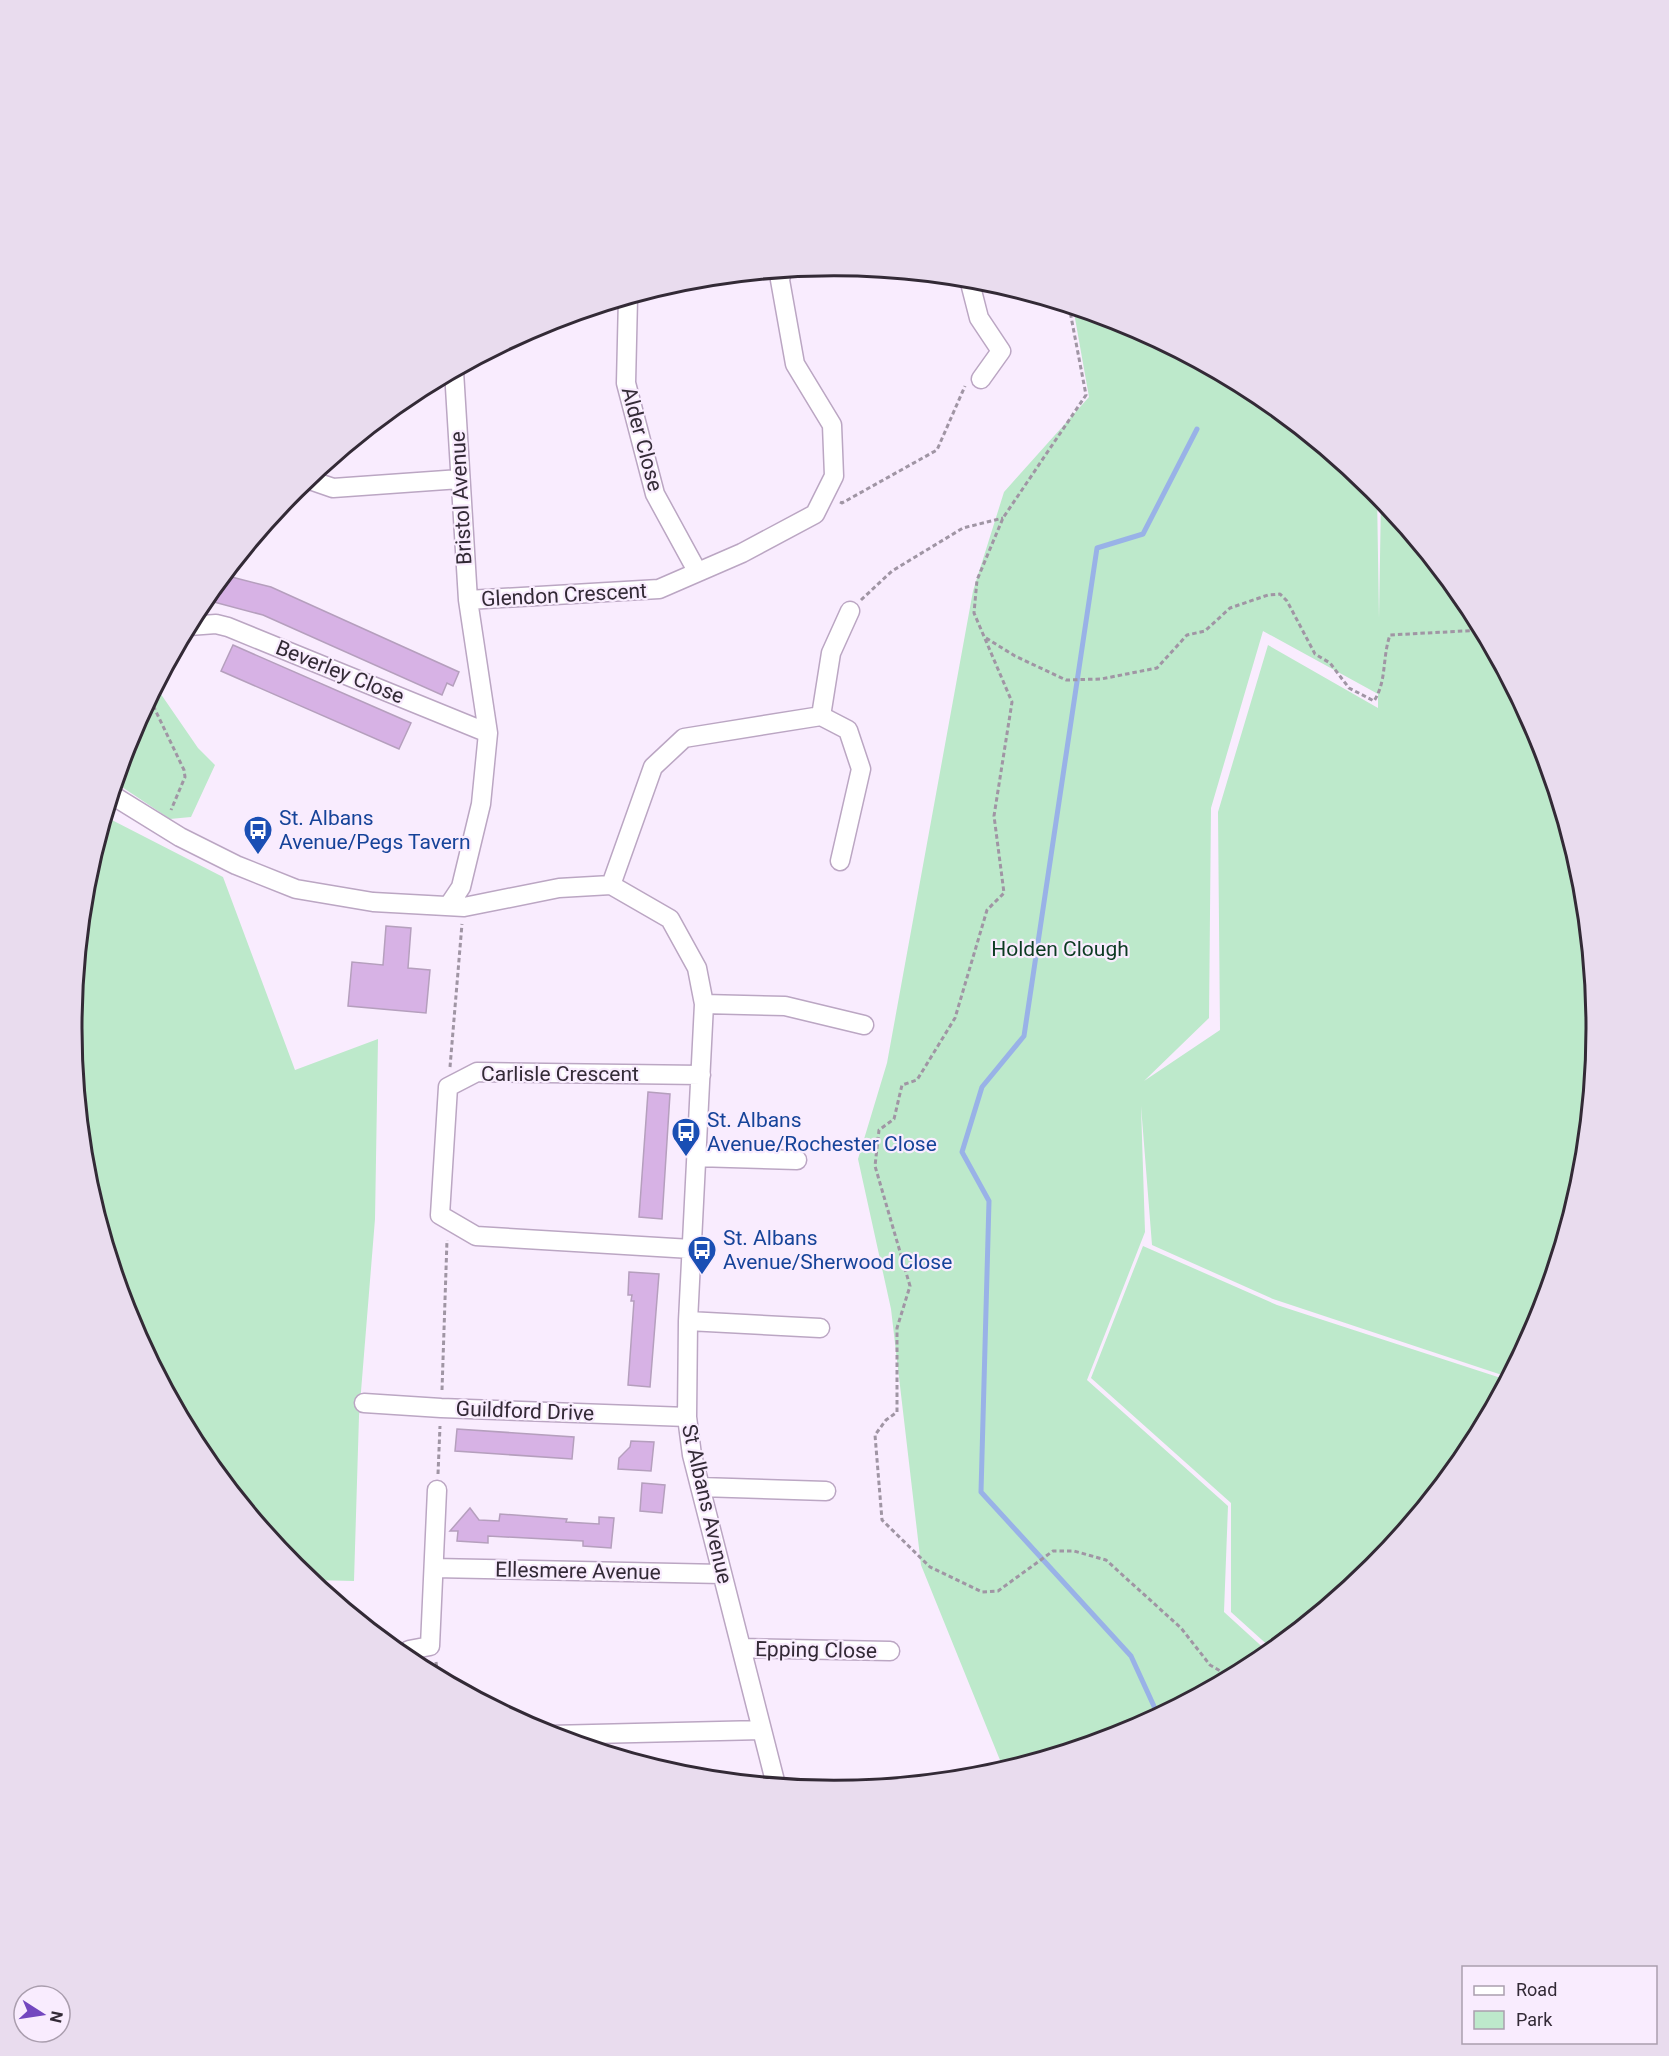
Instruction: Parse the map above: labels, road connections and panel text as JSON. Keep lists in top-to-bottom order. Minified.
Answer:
{"streets":{"street":["Alder Close","Bristol Avenue","Glendon Crescent","Beverley Close","Carlisle Crescent","Guildford Drive","St Albans Avenue","Ellesmere Avenue","Epping Close"]},"crossings":[["Alder Close","Glendon Crescent"],["Bristol Avenue","Glendon Crescent"],["Bristol Avenue","Beverley Close"],["Carlisle Crescent","St Albans Avenue"],["Guildford Drive","St Albans Avenue"],["St Albans Avenue","Ellesmere Avenue"],["St Albans Avenue","Epping Close"]],"parks":["Holden Clough"],"places":{"bus stop":["St. Albans Avenue/Pegs Tavern","St. Albans Avenue/Rochester Close","St. Albans Avenue/Sherwood Close"]},"legend":["Road","Park"],"north":"right"}
